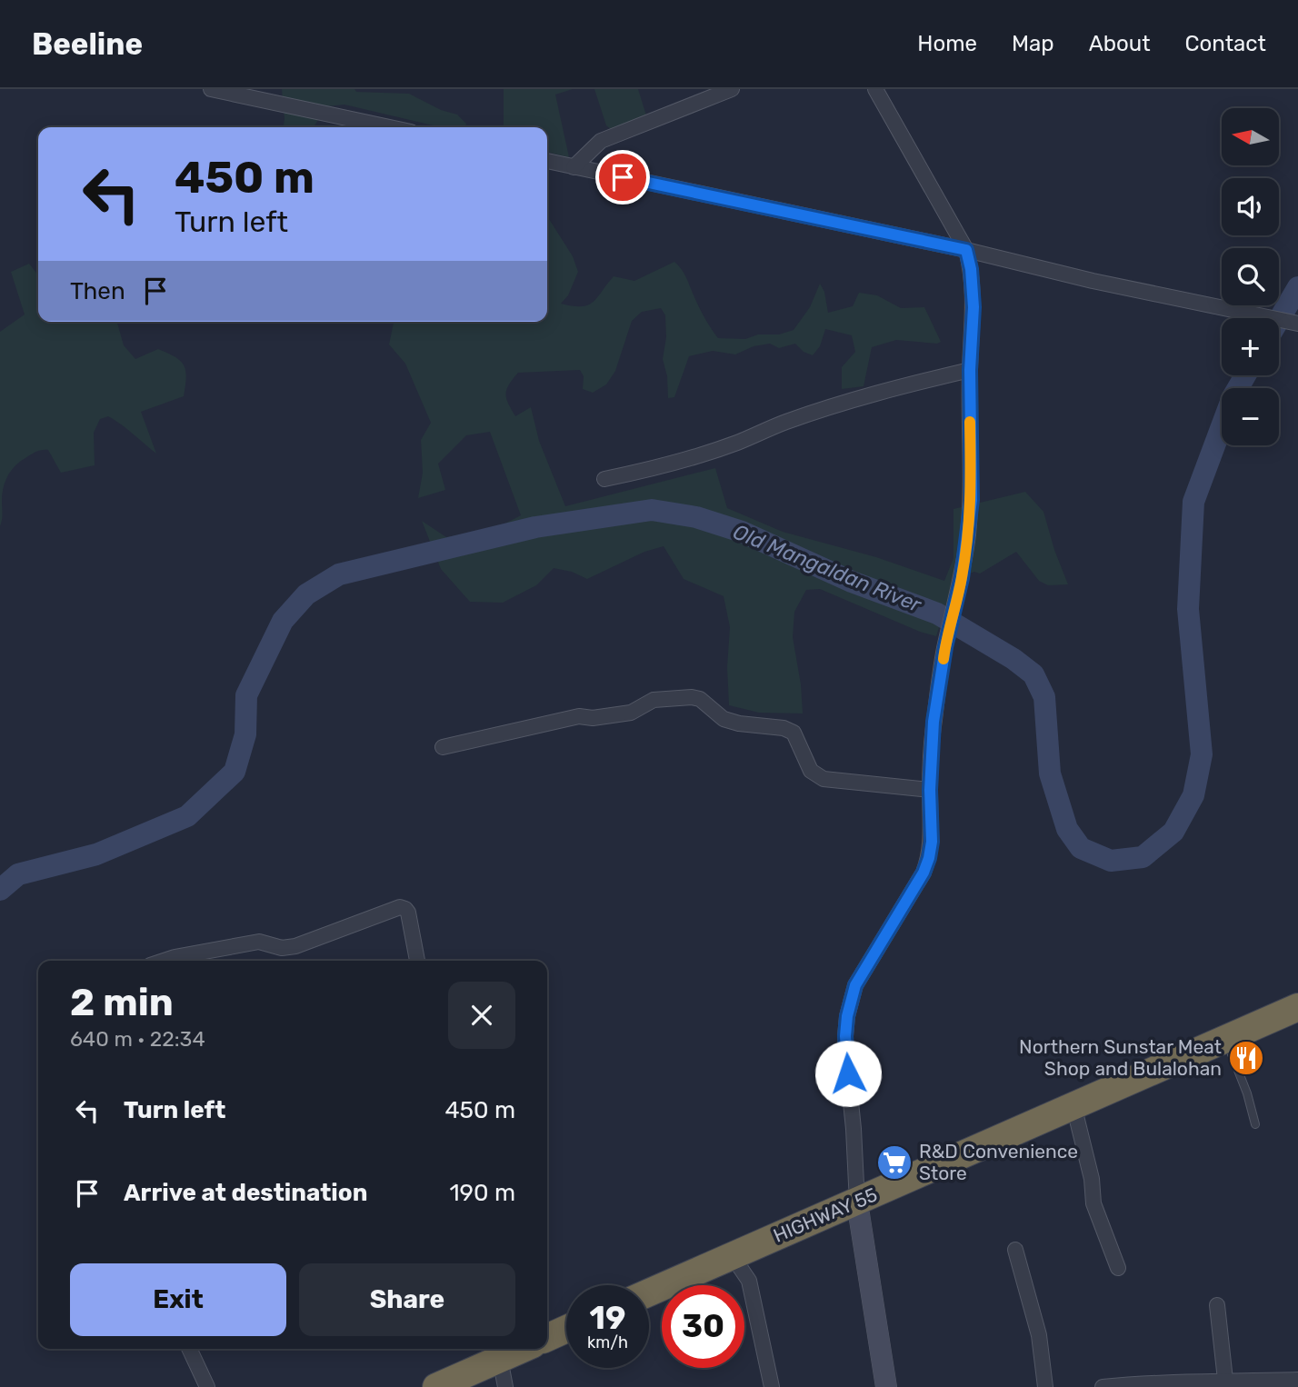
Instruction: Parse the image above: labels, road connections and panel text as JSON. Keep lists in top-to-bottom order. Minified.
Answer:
{"streets":{"highway":["HIGHWAY 55"]},"water":["Old Mangaldan River"],"places":{"restaurant":["Northern Sunstar Meat Shop and Bulalohan"],"supermarket":["R&D Convenience Store"]},"north":"left","page":{"header":"Beeline","nav":["Home","Map","About","Contact"],"map_buttons":["+","−"],"turn":["450 m","Turn left"],"then":"Then","heading":["2 min","640 m · 22:34"],"list":[{"name":"Turn left","value":"450 m"},{"name":"Arrive at destination","value":"190 m"}],"buttons":["Exit","Share"],"speed":"19 km/h","limit":"30"}}
